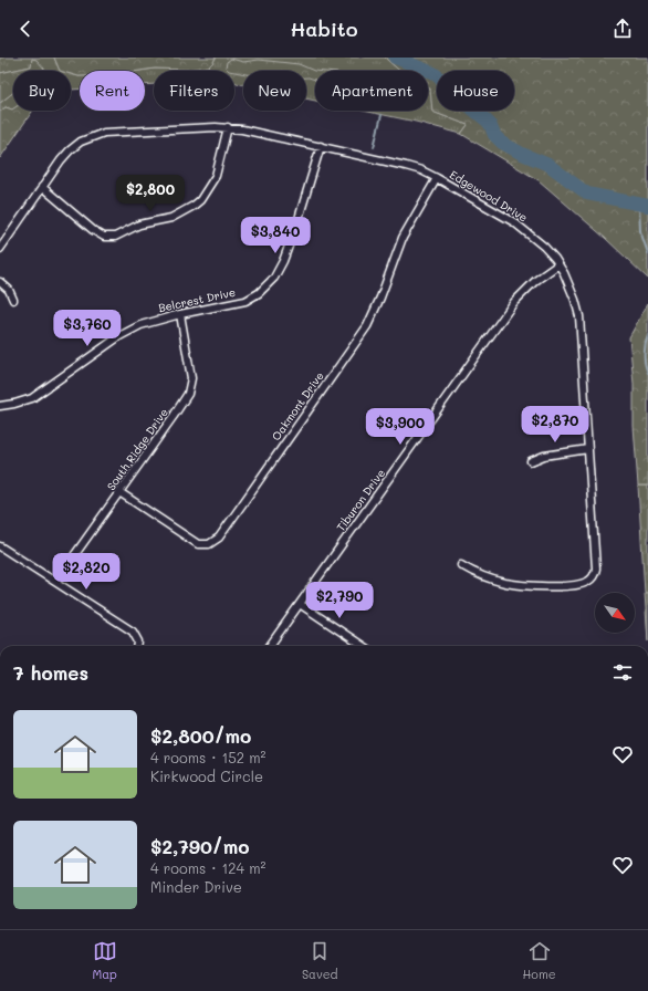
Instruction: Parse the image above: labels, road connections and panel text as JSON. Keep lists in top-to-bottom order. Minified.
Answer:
{"streets":{"street":["Edgewood Drive","Belcrest Drive","Oakmont Drive","South Ridge Drive","Tiburon Drive"]},"crossings":[["Edgewood Drive","Belcrest Drive"],["Edgewood Drive","Oakmont Drive"],["Edgewood Drive","Tiburon Drive"],["Belcrest Drive","South Ridge Drive"],["Oakmont Drive","South Ridge Drive"]],"north":"bottom right","page":{"header":"Habito","chip":["Buy","Rent","Filters","New","Apartment","House"],"price":["$2,800","$3,840","$3,760","$2,870","$3,900","$2,820","$2,790"],"heading":"7 homes","list":[{"name":"$2,800/mo","note":"4 rooms · 152 m² · Kirkwood Circle"},{"name":"$2,790/mo","note":"4 rooms · 124 m² · Minder Drive"}],"tabs":["Map","Saved","Home"]}}
